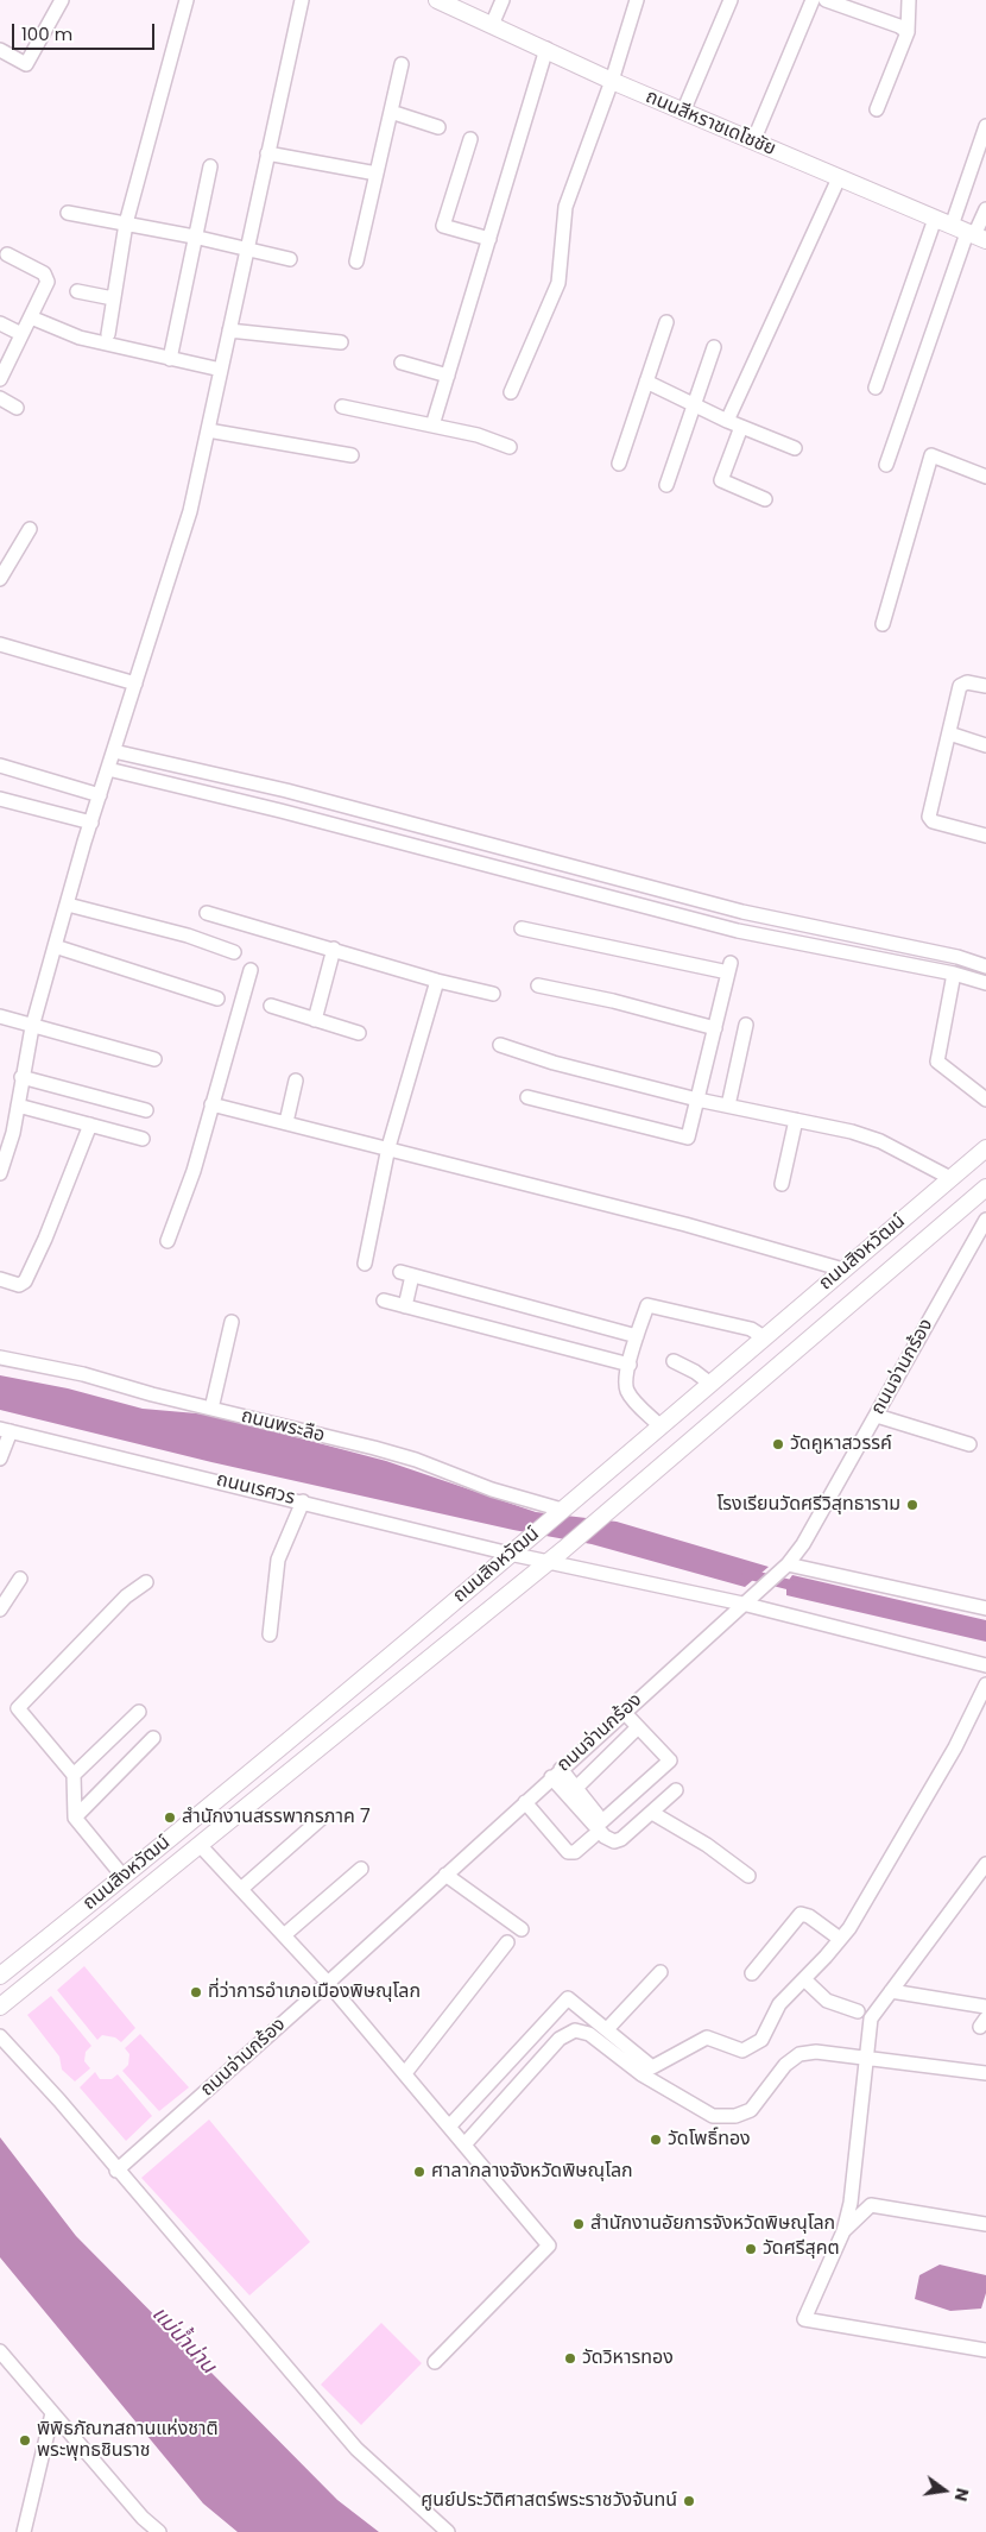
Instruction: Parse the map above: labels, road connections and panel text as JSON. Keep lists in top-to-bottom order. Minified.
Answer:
{"streets":{"main road":["ถนนสีหราชเดโชชัย","ถนนสิงหวัฒน์"],"street":["ถนนจ่านกร้อง","ถนนพระลือ","ถนนเรศวร"]},"crossings":[["ถนนสิงหวัฒน์","ถนนพระลือ"],["ถนนสิงหวัฒน์","ถนนเรศวร"],["ถนนจ่านกร้อง","ถนนเรศวร"]],"water":["แม่น้ำน่าน"],"places":["วัดคูหาสวรรค์","โรงเรียนวัดศรีวิสุทธาราม","สำนักงานสรรพากรภาค 7","ที่ว่าการอำเภอเมืองพิษณุโลก","วัดโพธิ์ทอง","ศาลากลางจังหวัดพิษณุโลก","สำนักงานอัยการจังหวัดพิษณุโลก","วัดศรีสุคต","วัดวิหารทอง","พิพิธภัณฑสถานแห่งชาติ พระพุทธชินราช","ศูนย์ประวัติศาสตร์พระราชวังจันทน์"],"scale_bar":"100 m","north":"right"}
